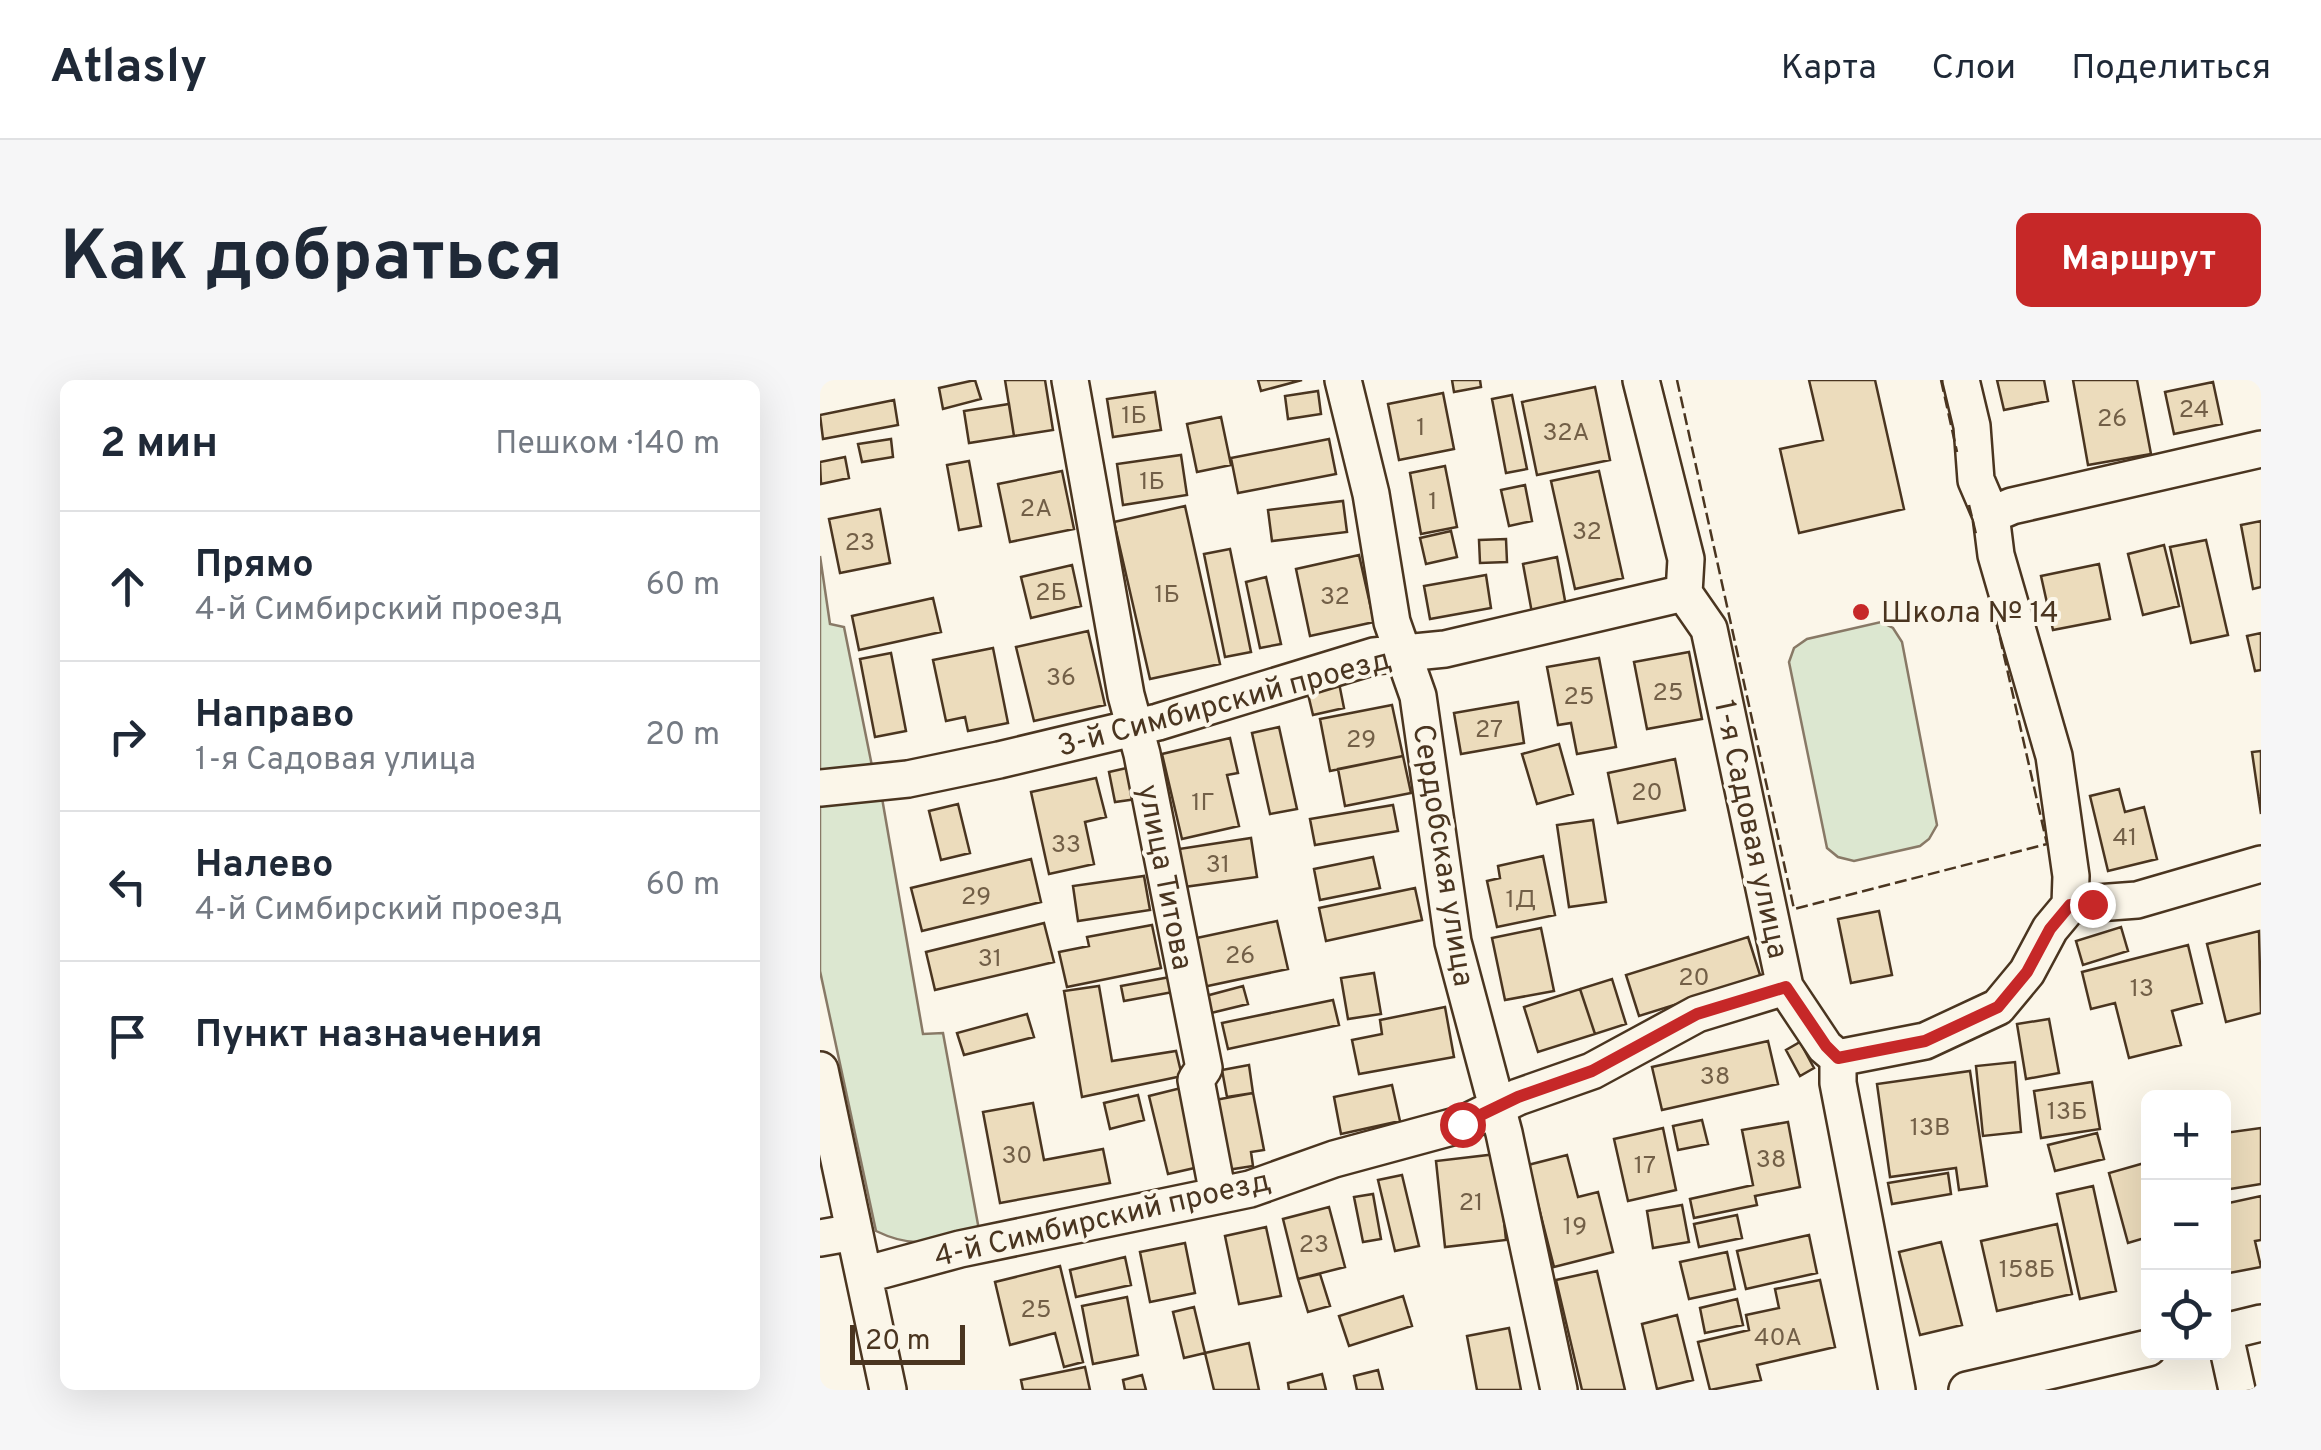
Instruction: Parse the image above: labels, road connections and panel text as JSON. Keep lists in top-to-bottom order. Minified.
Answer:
{"streets":{"street":["3-й Симбирский проезд","1-я Садовая улица","Сердобская улица","улица Титова","4-й Симбирский проезд"]},"crossings":[["3-й Симбирский проезд","1-я Садовая улица"],["3-й Симбирский проезд","Сердобская улица"],["3-й Симбирский проезд","улица Титова"],["1-я Садовая улица","4-й Симбирский проезд"],["Сердобская улица","4-й Симбирский проезд"],["улица Титова","4-й Симбирский проезд"]],"places":["Школа № 14"],"house_numbers":["24","1Б","26","1","32А","1Б","1","2А","32","23","2Б","1Б","32","36","25","25","27","29","20","1Г","41","33","31","29","1Д","26","31","20","13","38","13Б","13В","30","38","17","21","19","23","158Б","25","40А"],"scale_bar":"20 m","page":{"header":"Atlasly","nav":["Карта","Слои","Поделиться"],"buttons":"Маршрут","title":"Как добраться","heading":["2 мин","Пешком · 140 m"],"list":[["Прямо","4-й Симбирский проезд","60 m"],["Направо","1-я Садовая улица","20 m"],["Налево","4-й Симбирский проезд","60 m"],"Пункт назначения"],"map_buttons":["+","−"],"scale":"20 m"}}
